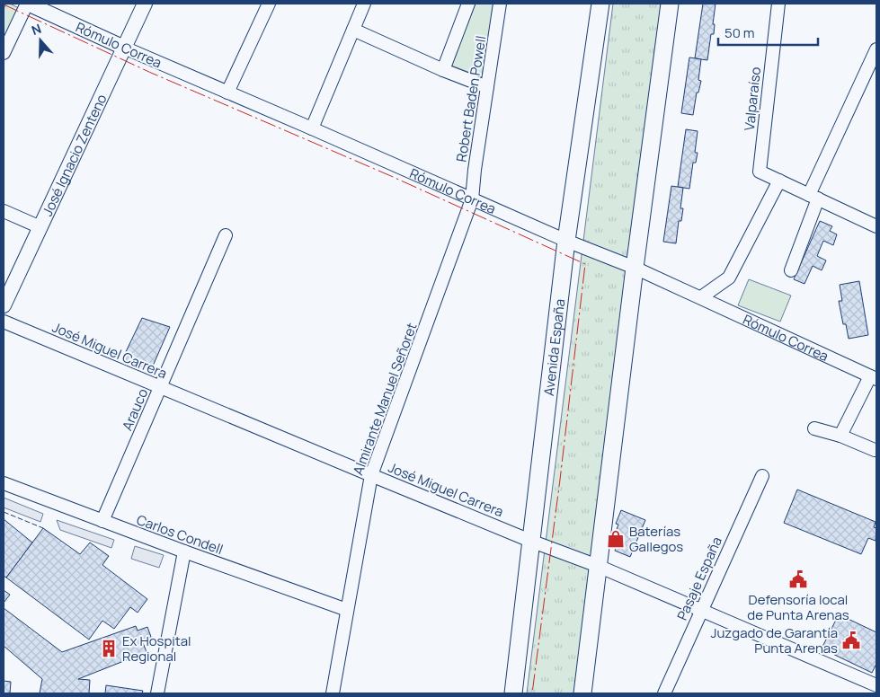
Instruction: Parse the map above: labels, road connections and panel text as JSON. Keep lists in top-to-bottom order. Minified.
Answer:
{"streets":{"main road":["Avenida España"],"street":["Rómulo Correa","Robert Baden Powell","Valparaíso","José Ignacio Zenteno","José Miguel Carrera","Almirante Manuel Señoret","Arauco","Carlos Condell","Pasaje España"]},"crossings":[["Rómulo Correa","Robert Baden Powell"],["Rómulo Correa","José Ignacio Zenteno"],["Rómulo Correa","Avenida España"],["Rómulo Correa","Almirante Manuel Señoret"],["Robert Baden Powell","Almirante Manuel Señoret"],["Avenida España","José Miguel Carrera"],["José Miguel Carrera","Almirante Manuel Señoret"],["José Miguel Carrera","Arauco"],["José Miguel Carrera","Pasaje España"],["Almirante Manuel Señoret","Carlos Condell"],["Arauco","Carlos Condell"]],"places":{"shop":["Baterías Gallegos"],"public building":["Defensoría local de Punta Arenas","Juzgado de Garantía Punta Arenas"],"building":["Ex Hospital Regional"]},"scale_bar":"50 m","north":"top"}
